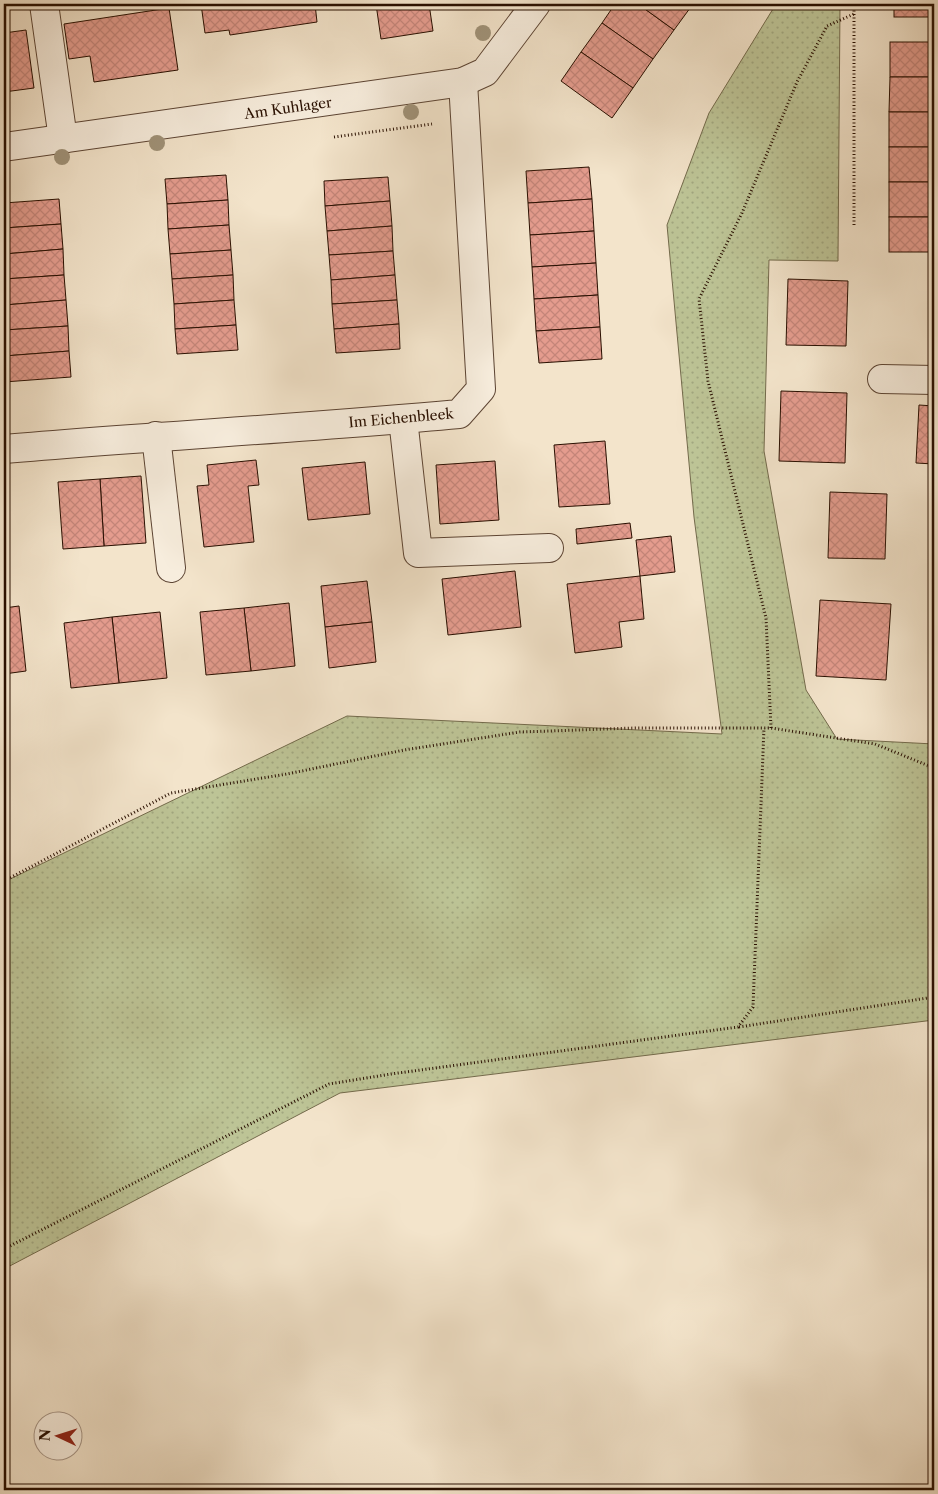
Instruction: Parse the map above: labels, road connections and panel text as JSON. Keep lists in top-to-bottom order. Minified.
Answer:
{"streets":{"street":["Am Kuhlager","Im Eichenbleek"]},"crossings":[["Am Kuhlager","Im Eichenbleek"]],"north":"left"}
